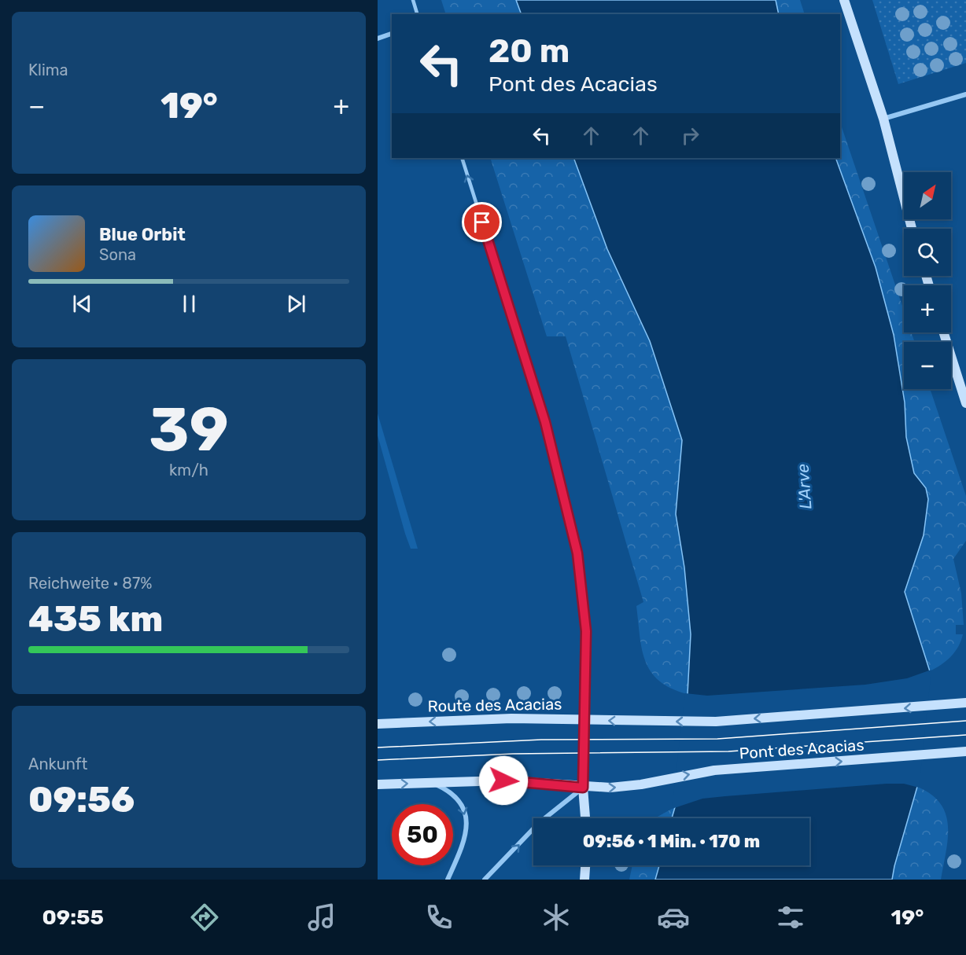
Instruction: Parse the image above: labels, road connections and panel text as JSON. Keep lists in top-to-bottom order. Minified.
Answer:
{"streets":{"main road":["Route des Acacias","Pont des Acacias"]},"one_way":["Pont des Acacias"],"water":["L'Arve"],"north":"top right","page":{"tile":["Klima",["39","km/h"],["Reichweite · 87%","435 km"],["Ankunft","09:56"]],"turn":["20 m","Pont des Acacias"],"heat":["−","19°","+"],"map_buttons":["+","−"],"song":["Blue Orbit","Sona"],"limit":"50","trip":"09:56 · 1 Min. · 170 m","tabs":["09:55","19°"]}}
